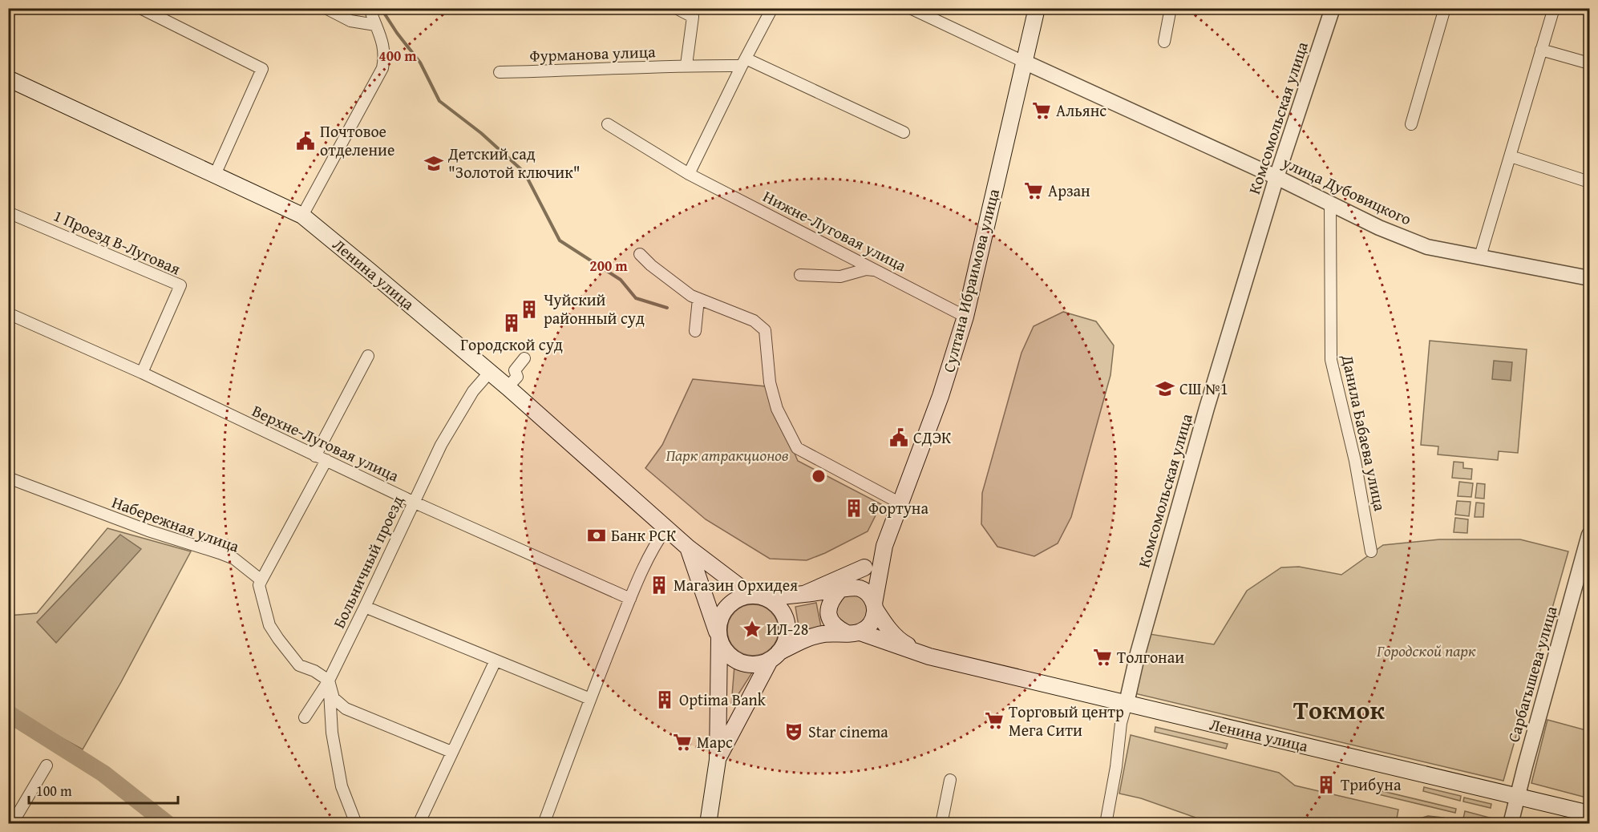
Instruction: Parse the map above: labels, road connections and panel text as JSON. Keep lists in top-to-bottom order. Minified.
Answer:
{"streets":{"main road":["Ленина улица","Султана Ибраимова улица"],"street":["Фурманова улица","Комсомольская улица","улица Дубовицкого","Нижне-Луговая улица","1 Проезд В-Луговая","Данила Бабаева улица","Верхне-Луговая улица","Набережная улица","Больничный проезд","Сарбагышева улица"]},"crossings":[["Комсомольская улица","улица Дубовицкого"],["Комсомольская улица","Ленина улица"],["улица Дубовицкого","Султана Ибраимова улица"],["улица Дубовицкого","Данила Бабаева улица"],["Нижне-Луговая улица","Султана Ибраимова улица"],["1 Проезд В-Луговая","Верхне-Луговая улица"],["Ленина улица","Больничный проезд"],["Ленина улица","Сарбагышева улица"],["Верхне-Луговая улица","Больничный проезд"]],"districts":["Токмок"],"parks":["Парк атракционов","Городской парк"],"places":{"supermarket":["Альянс","Арзан","Толгонаи","Торговый центр Мега Сити","Марс"],"public building":["Почтовое отделение","СДЭК"],"school or university":["Детский сад \"Золотой ключик\"","СШ №1"],"building":["Чуйский районный суд","Городской суд","Фортуна","Магазин Орхидея","Optima Bank","Трибуна"],"bank":["Банк РСК"],"place":["ИЛ-28"],"theatre":["Star cinema"]},"scale_bar":"100 m","rings":["400 m","200 m"]}
